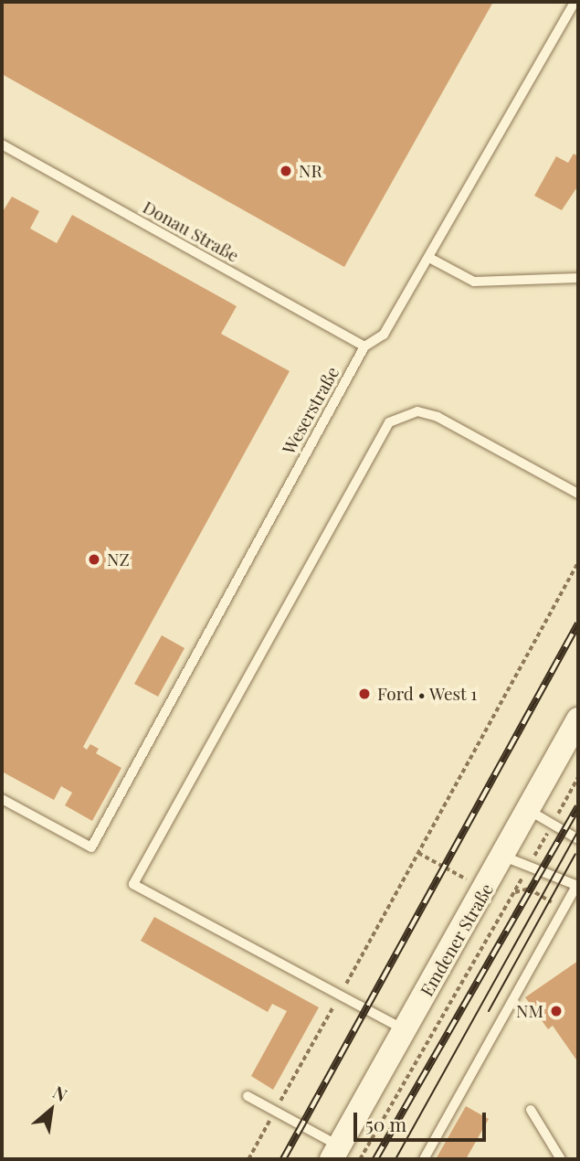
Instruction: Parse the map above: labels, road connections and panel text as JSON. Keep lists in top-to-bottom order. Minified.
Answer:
{"streets":{"street":["Emdener Straße"],"lane":["Donau Straße","Weserstraße"]},"crossings":[["Donau Straße","Weserstraße"]],"places":["NR","NZ","Ford • West 1","NM"],"scale_bar":"50 m","north":"top right"}
